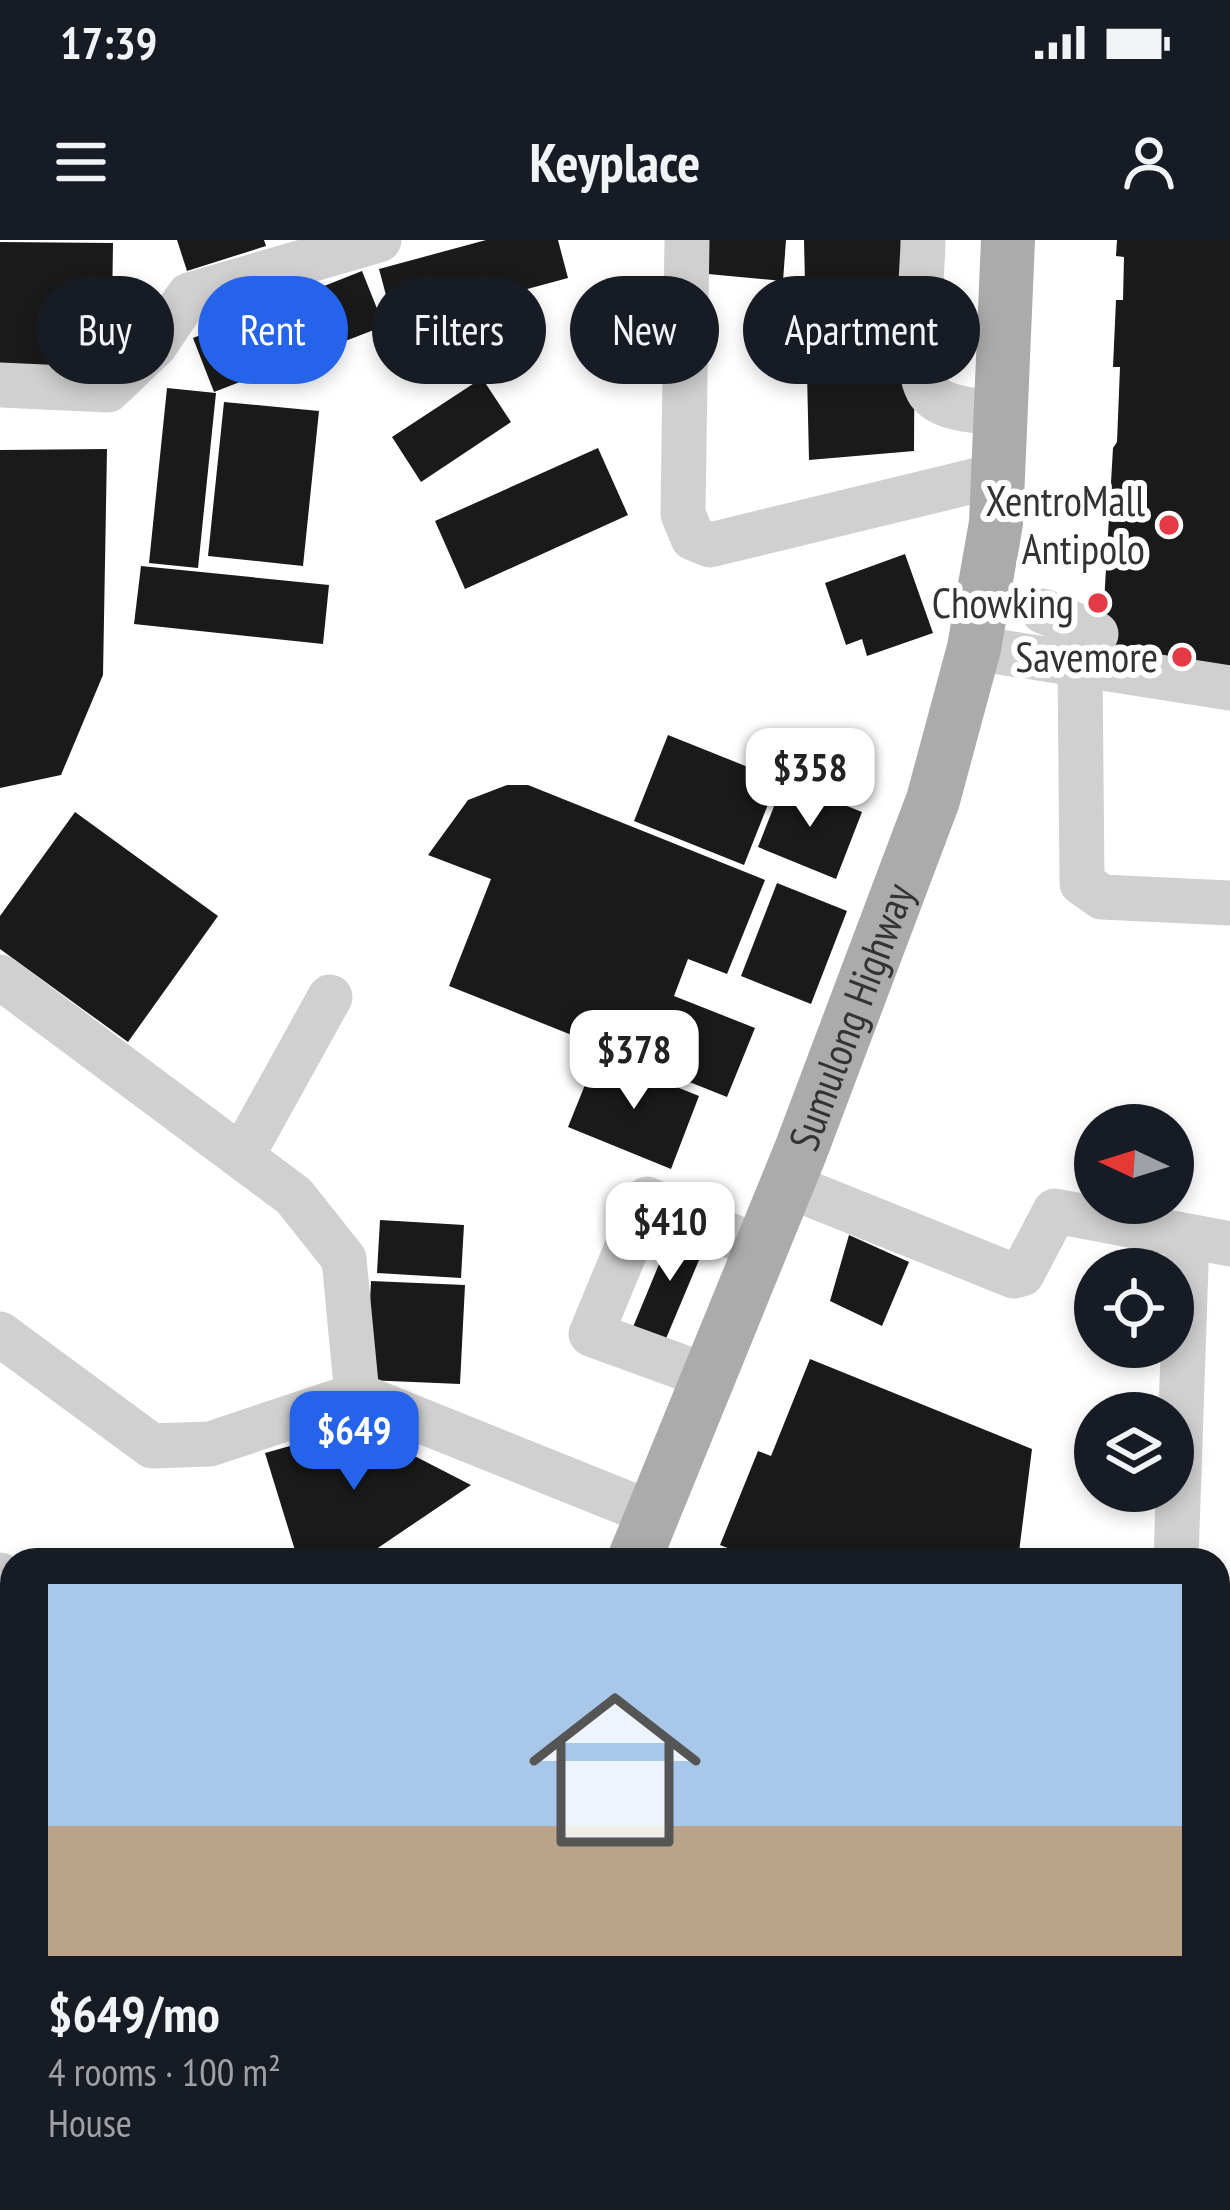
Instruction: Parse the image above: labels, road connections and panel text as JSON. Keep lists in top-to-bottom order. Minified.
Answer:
{"streets":{"main road":["Sumulong Highway"]},"places":["XentroMall Antipolo","Chowking","Savemore"],"north":"left","page":{"status":"17:39","header":"Keyplace","chip":["Buy","Rent","Filters","New","Apartment"],"price":["$358","$378","$410","$649"],"list":[{"name":"$649/mo","note":"4 rooms · 100 m² · House"}]}}
